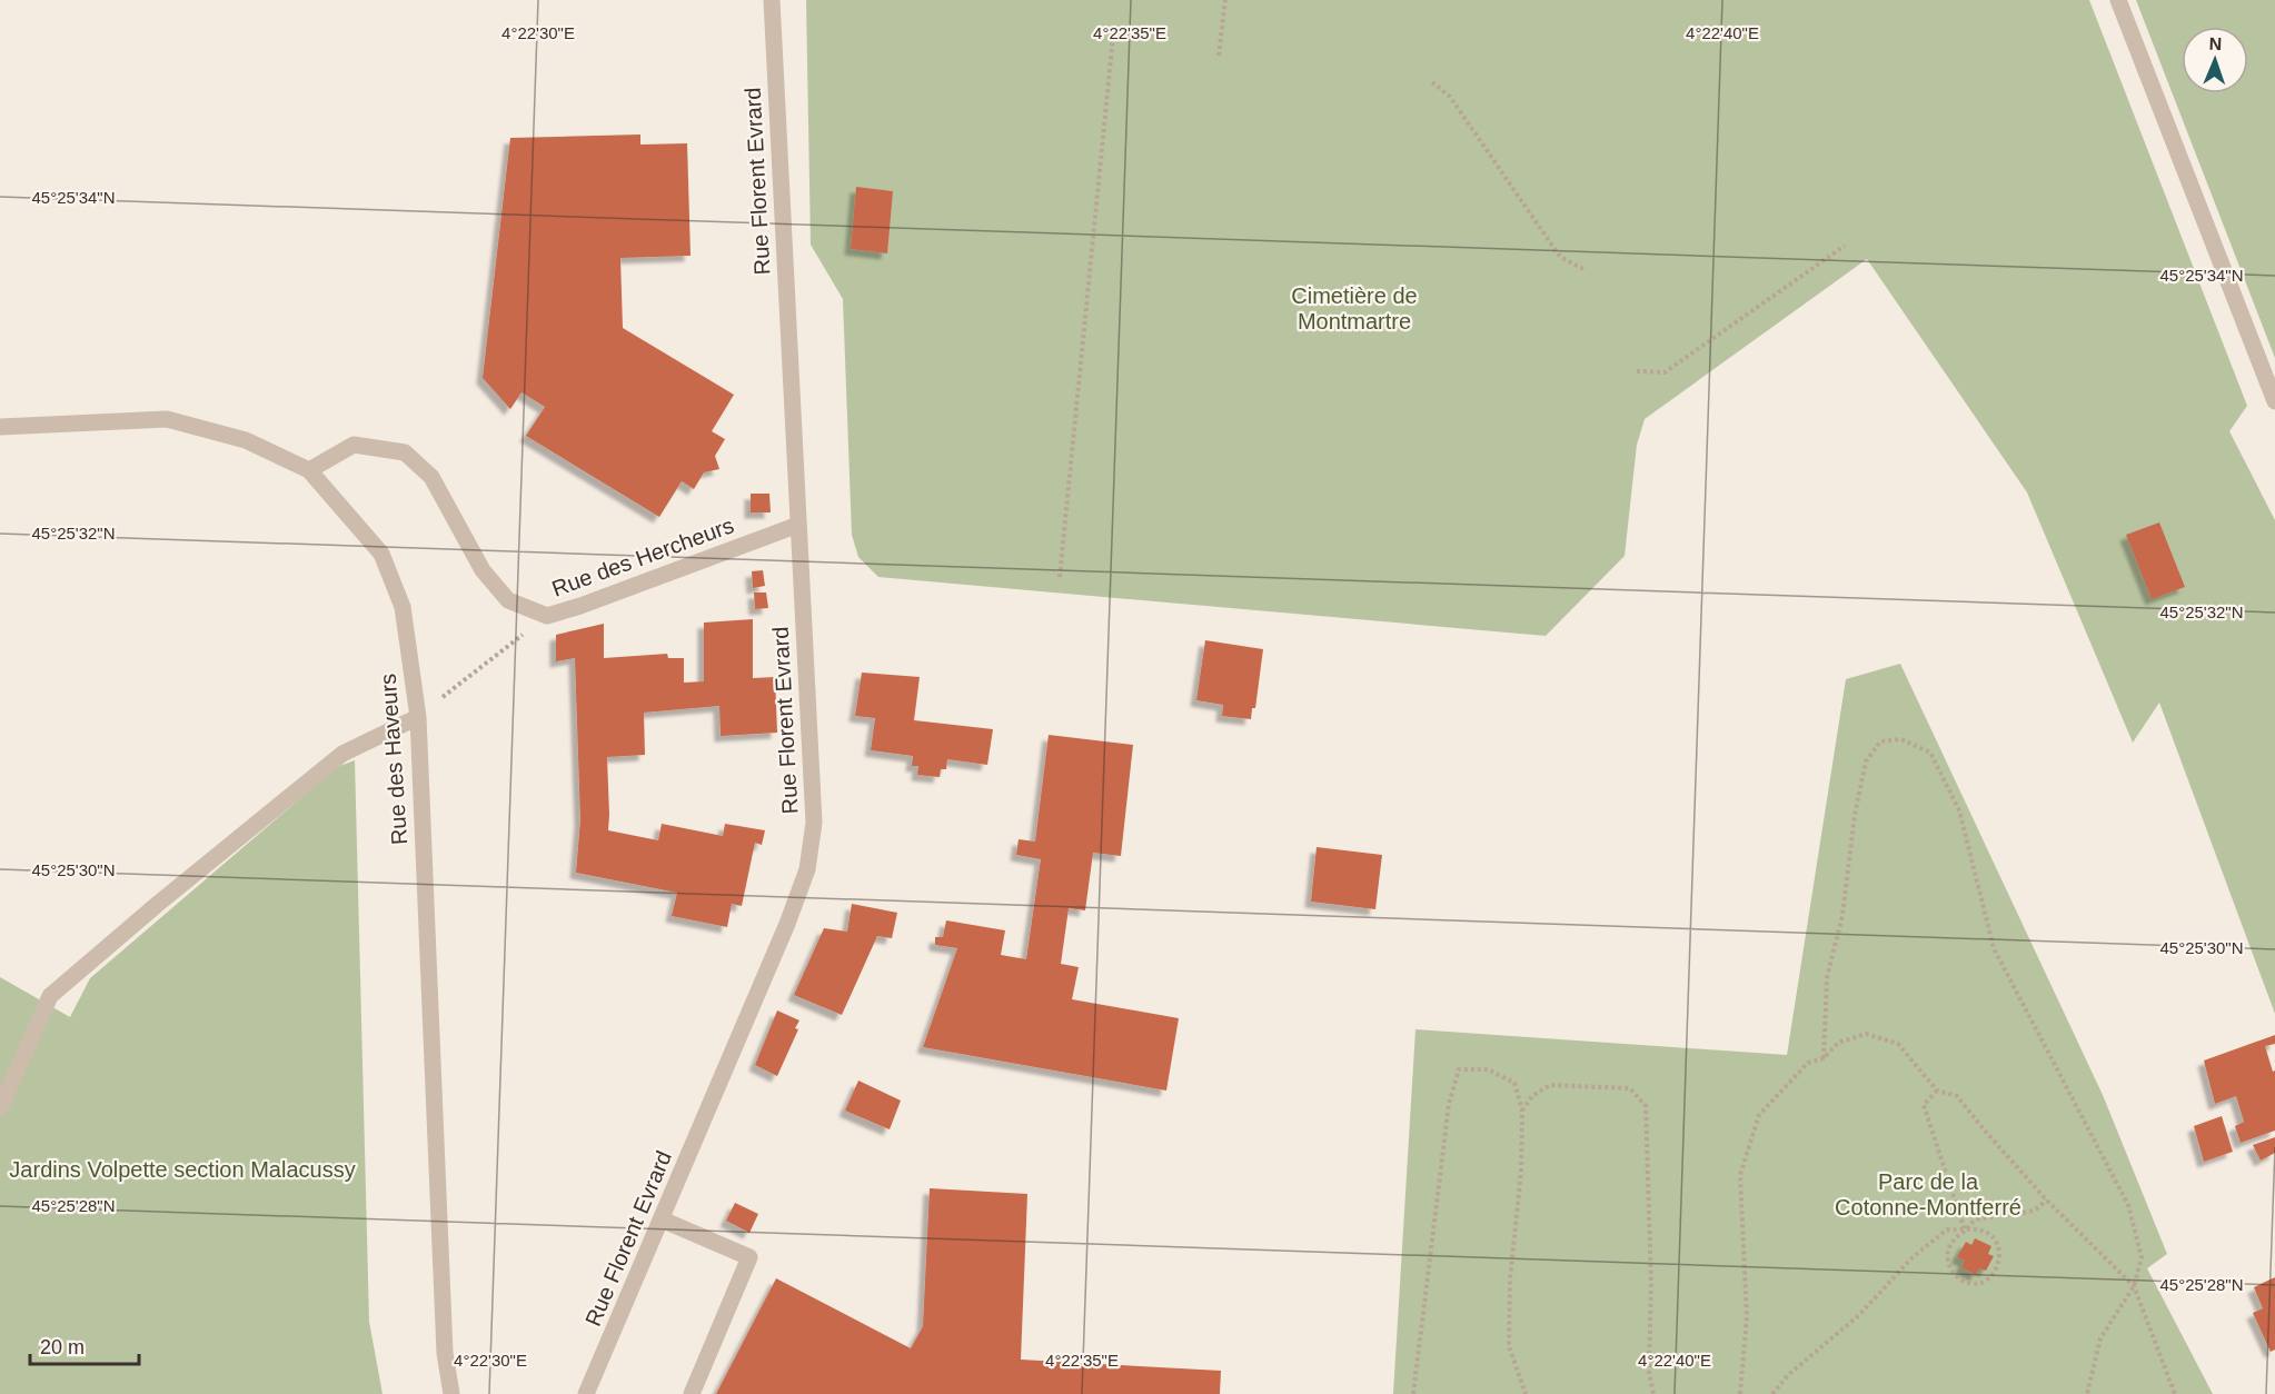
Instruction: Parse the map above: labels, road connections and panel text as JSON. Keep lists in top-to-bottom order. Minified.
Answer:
{"streets":{"street":["Rue Florent Evrard","Rue des Hercheurs","Rue des Haveurs"]},"crossings":[["Rue Florent Evrard","Rue des Hercheurs"],["Rue des Hercheurs","Rue des Haveurs"]],"parks":["Cimetière de Montmartre","Jardins Volpette section Malacussy","Parc de la Cotonne-Montferré"],"scale_bar":"20 m","north":"top","coordinates":["4°22'30\"E","4°22'35\"E","4°22'40\"E","45°25'34\"N","45°25'32\"N","45°25'30\"N","45°25'28\"N"]}
